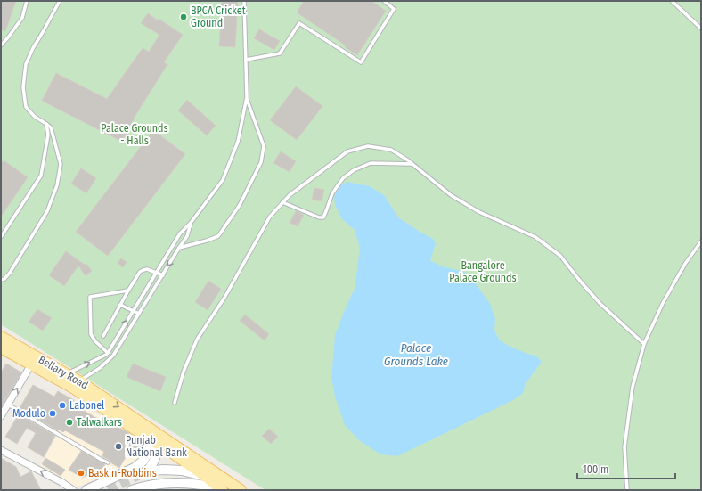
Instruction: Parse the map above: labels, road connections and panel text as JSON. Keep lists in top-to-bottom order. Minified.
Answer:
{"streets":{"main road":["Bellary Road"]},"water":["Palace Grounds Lake"],"parks":["Palace Grounds - Halls","Bangalore Palace Grounds"],"places":["BPCA Cricket Ground","Labonel","Modulo","Talwalkars","Punjab National Bank","Baskin-Robbins"],"scale_bar":"100 m"}
